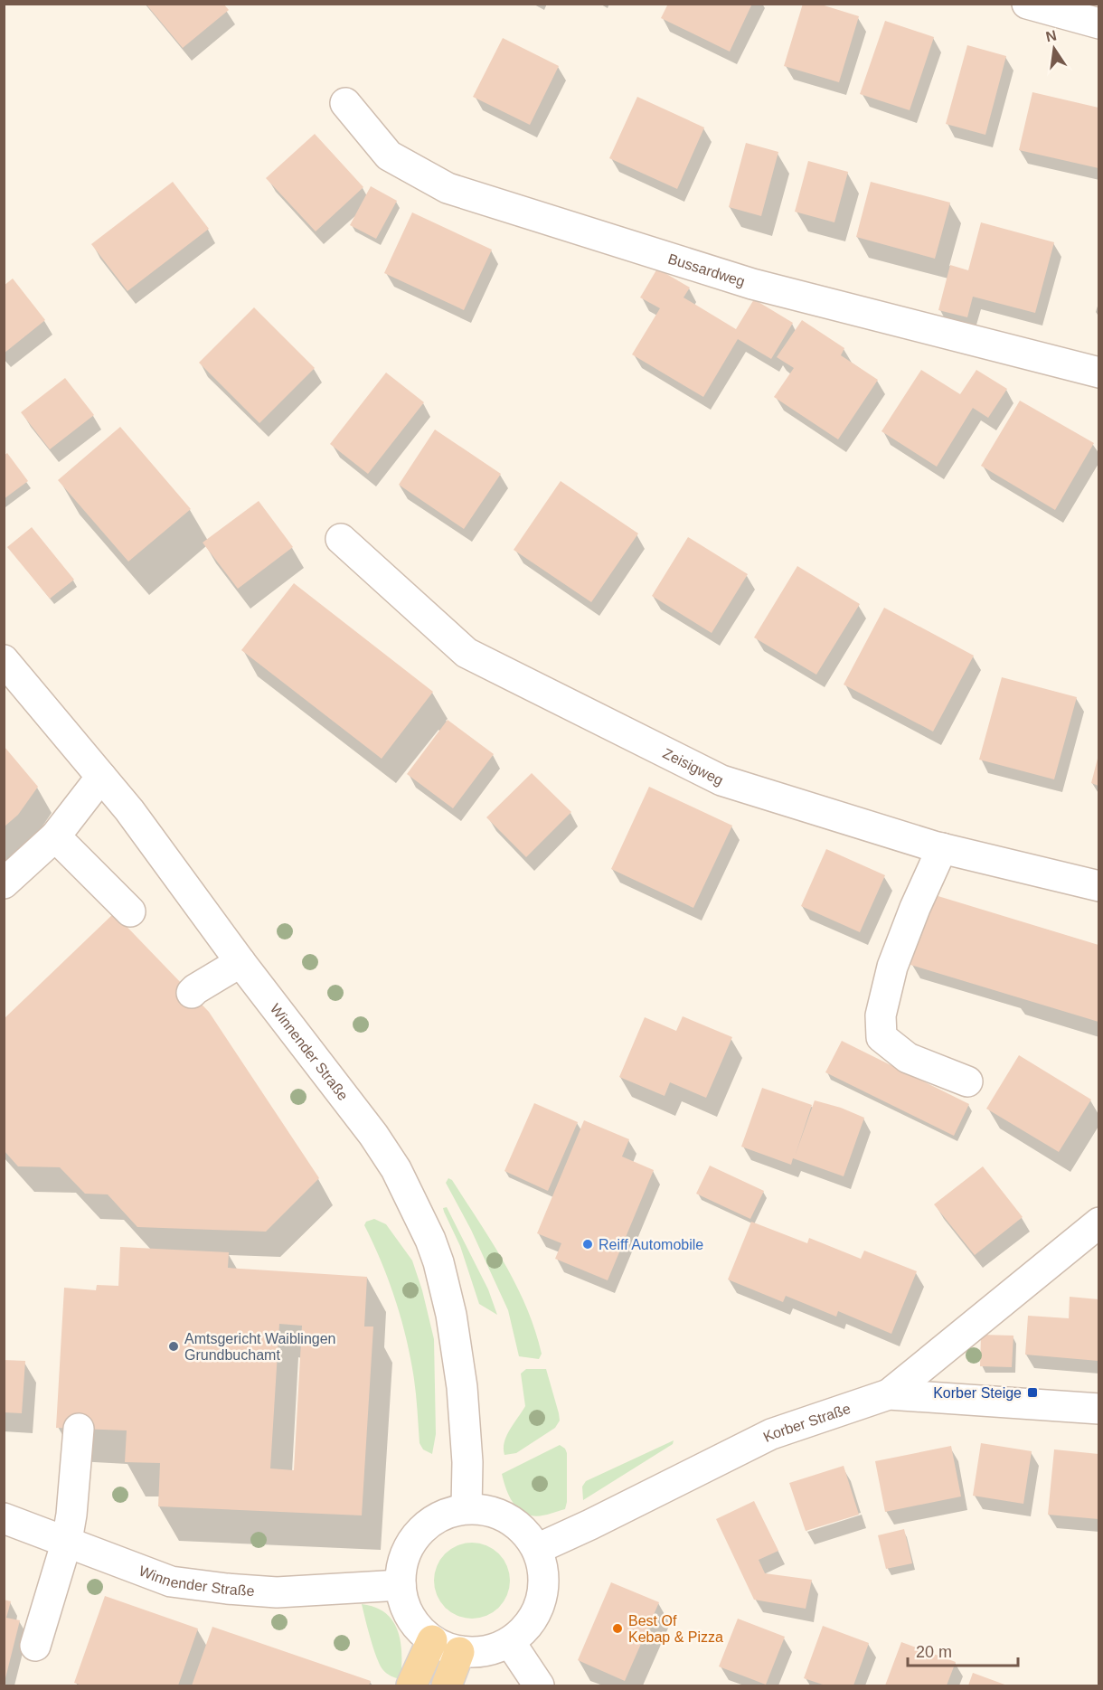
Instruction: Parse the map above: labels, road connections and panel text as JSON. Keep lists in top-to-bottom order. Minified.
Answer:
{"streets":{"street":["Bussardweg","Zeisigweg","Winnender Straße","Korber Straße"]},"crossings":[["Winnender Straße","Korber Straße"]],"places":{"other":["Reiff Automobile","Amtsgericht Waiblingen Grundbuchamt","Best Of Kebap & Pizza"],"transit":["Korber Steige"]},"scale_bar":"20 m","north":"top"}
